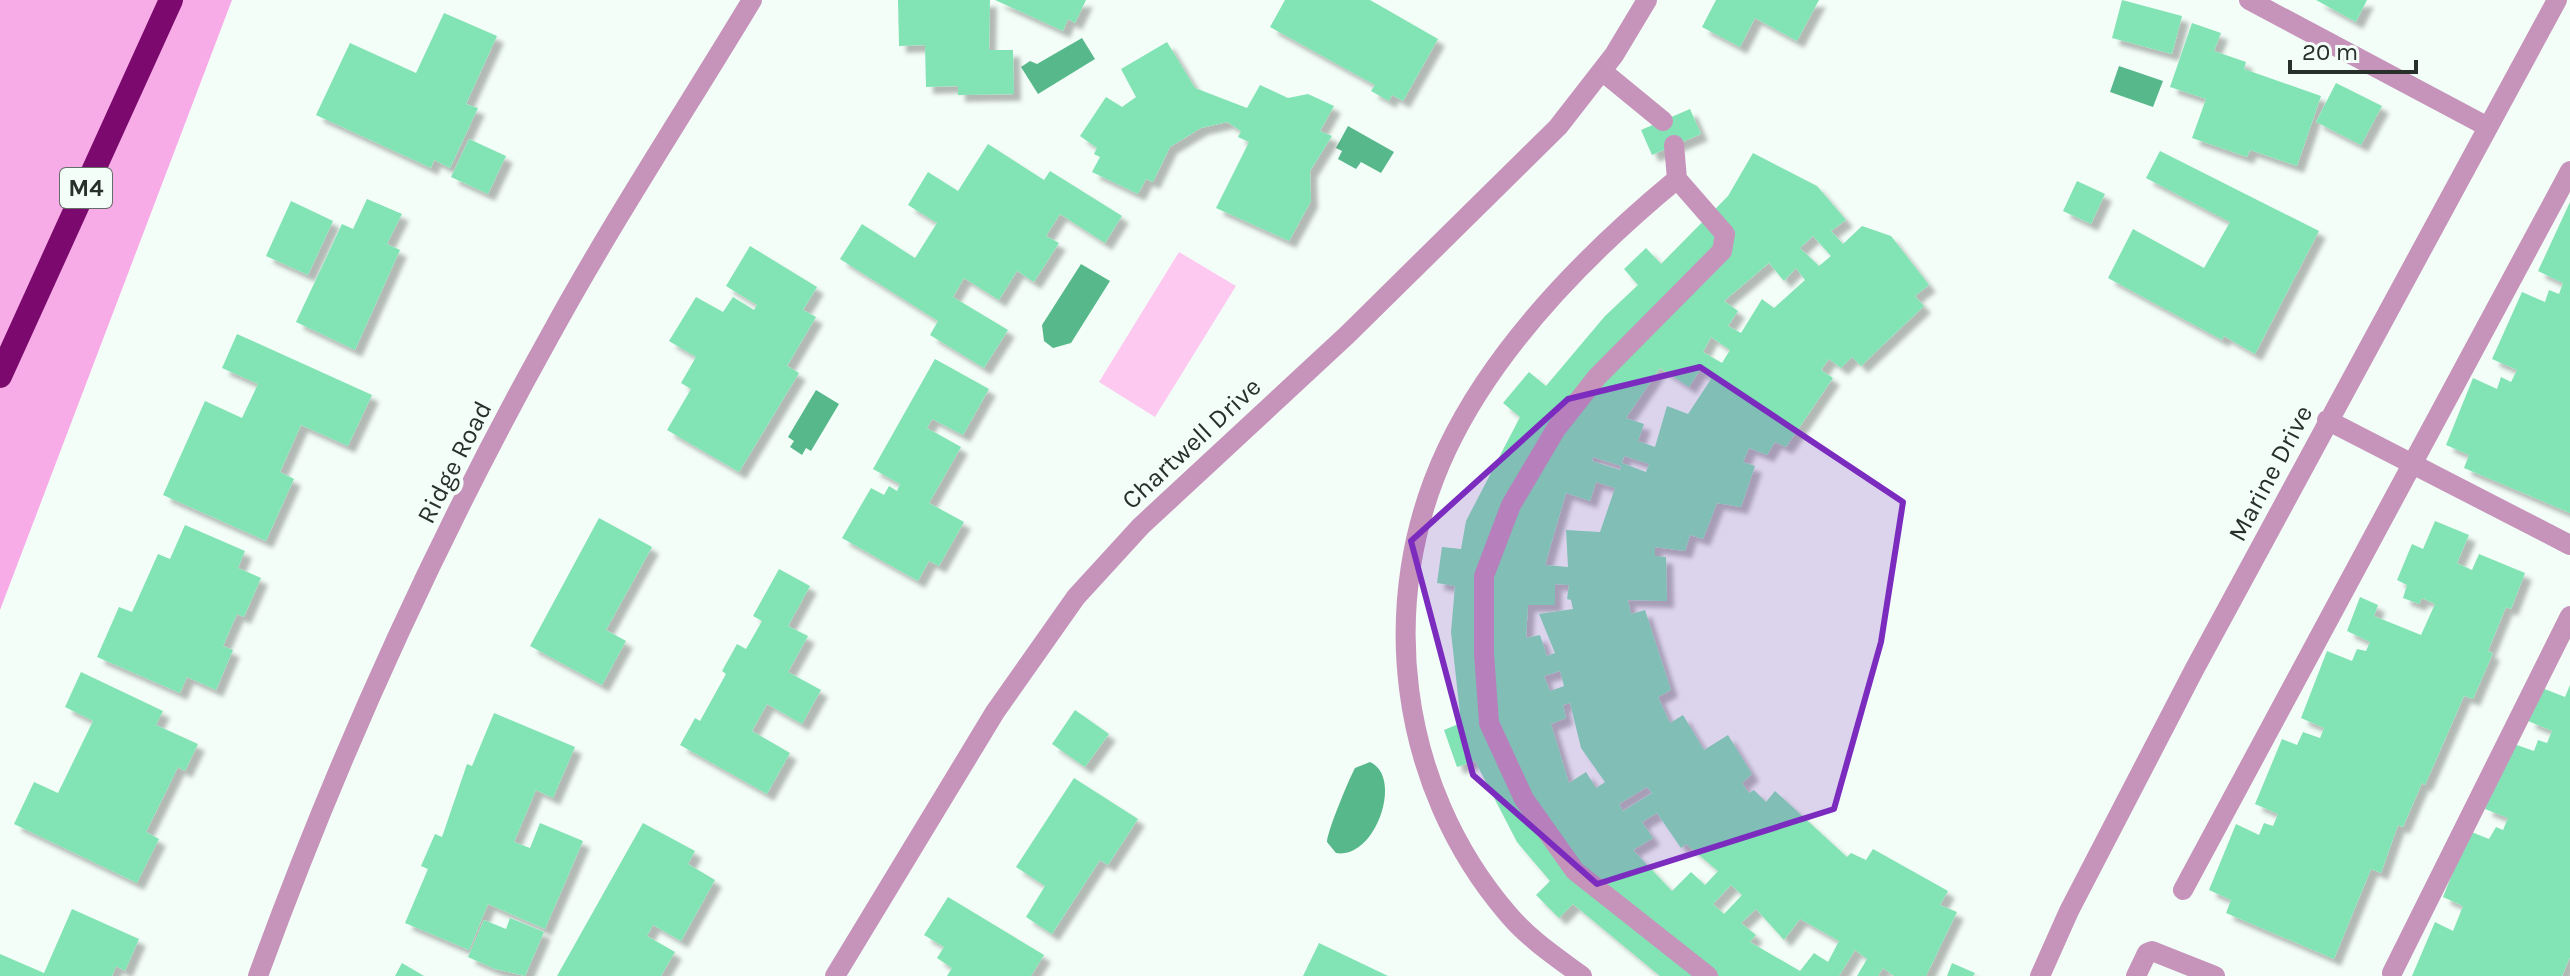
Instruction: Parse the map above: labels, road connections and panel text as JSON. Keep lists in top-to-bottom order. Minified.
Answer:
{"streets":{"highway":["M4"],"street":["Chartwell Drive","Ridge Road","Marine Drive"]},"scale_bar":"20 m"}
